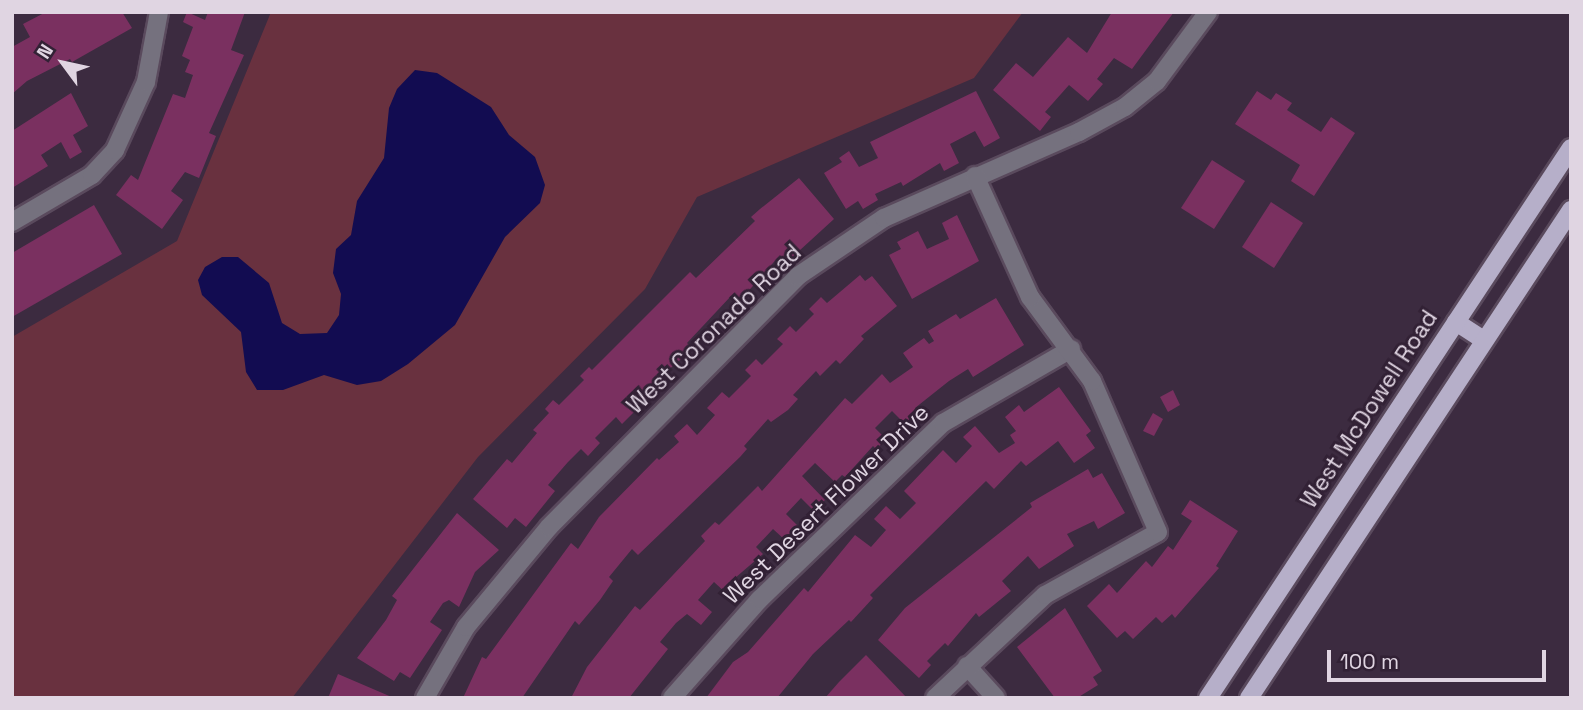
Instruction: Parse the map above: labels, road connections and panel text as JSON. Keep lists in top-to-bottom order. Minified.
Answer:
{"streets":{"main road":["West McDowell Road"],"street":["West Coronado Road","West Desert Flower Drive"]},"scale_bar":"100 m","north":"top left"}
